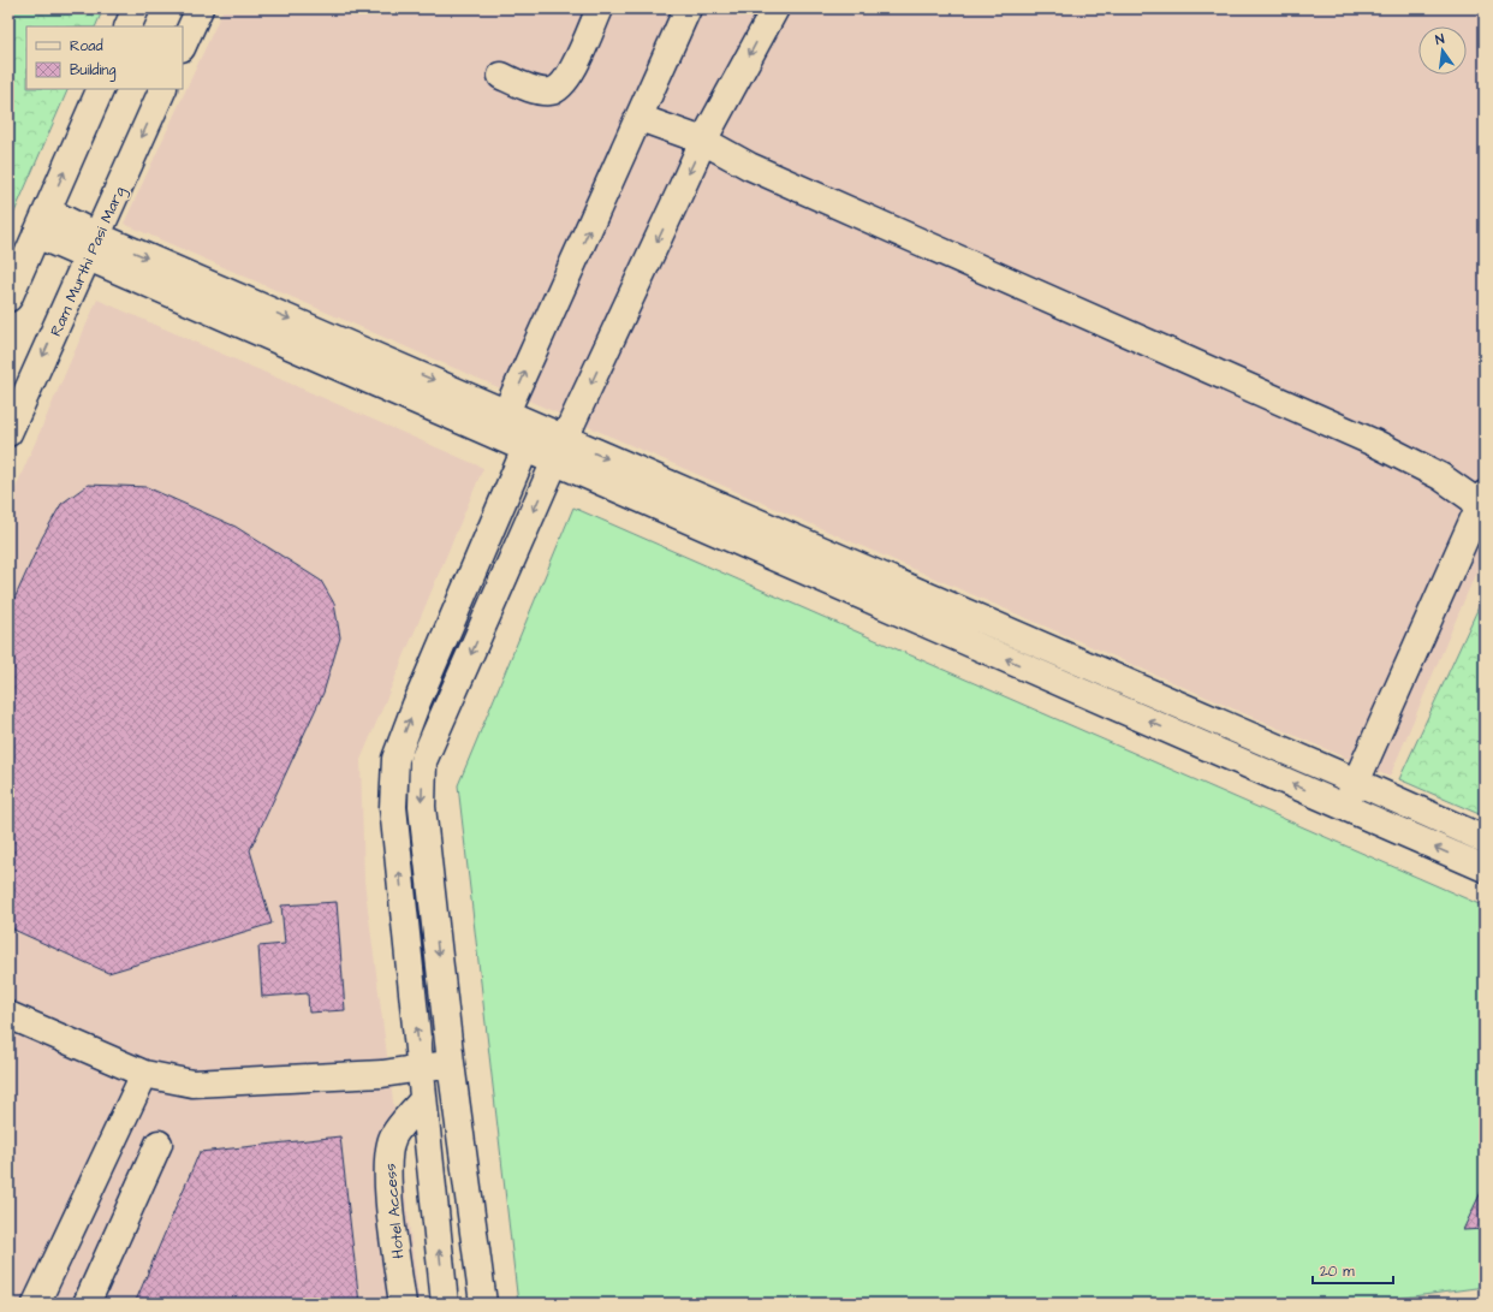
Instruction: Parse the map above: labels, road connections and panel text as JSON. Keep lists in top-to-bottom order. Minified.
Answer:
{"streets":{"street":["Ram Murthi Pasi Marg","Hotel Access"]},"legend":["Road","Building"],"scale_bar":"20 m","north":"top"}
